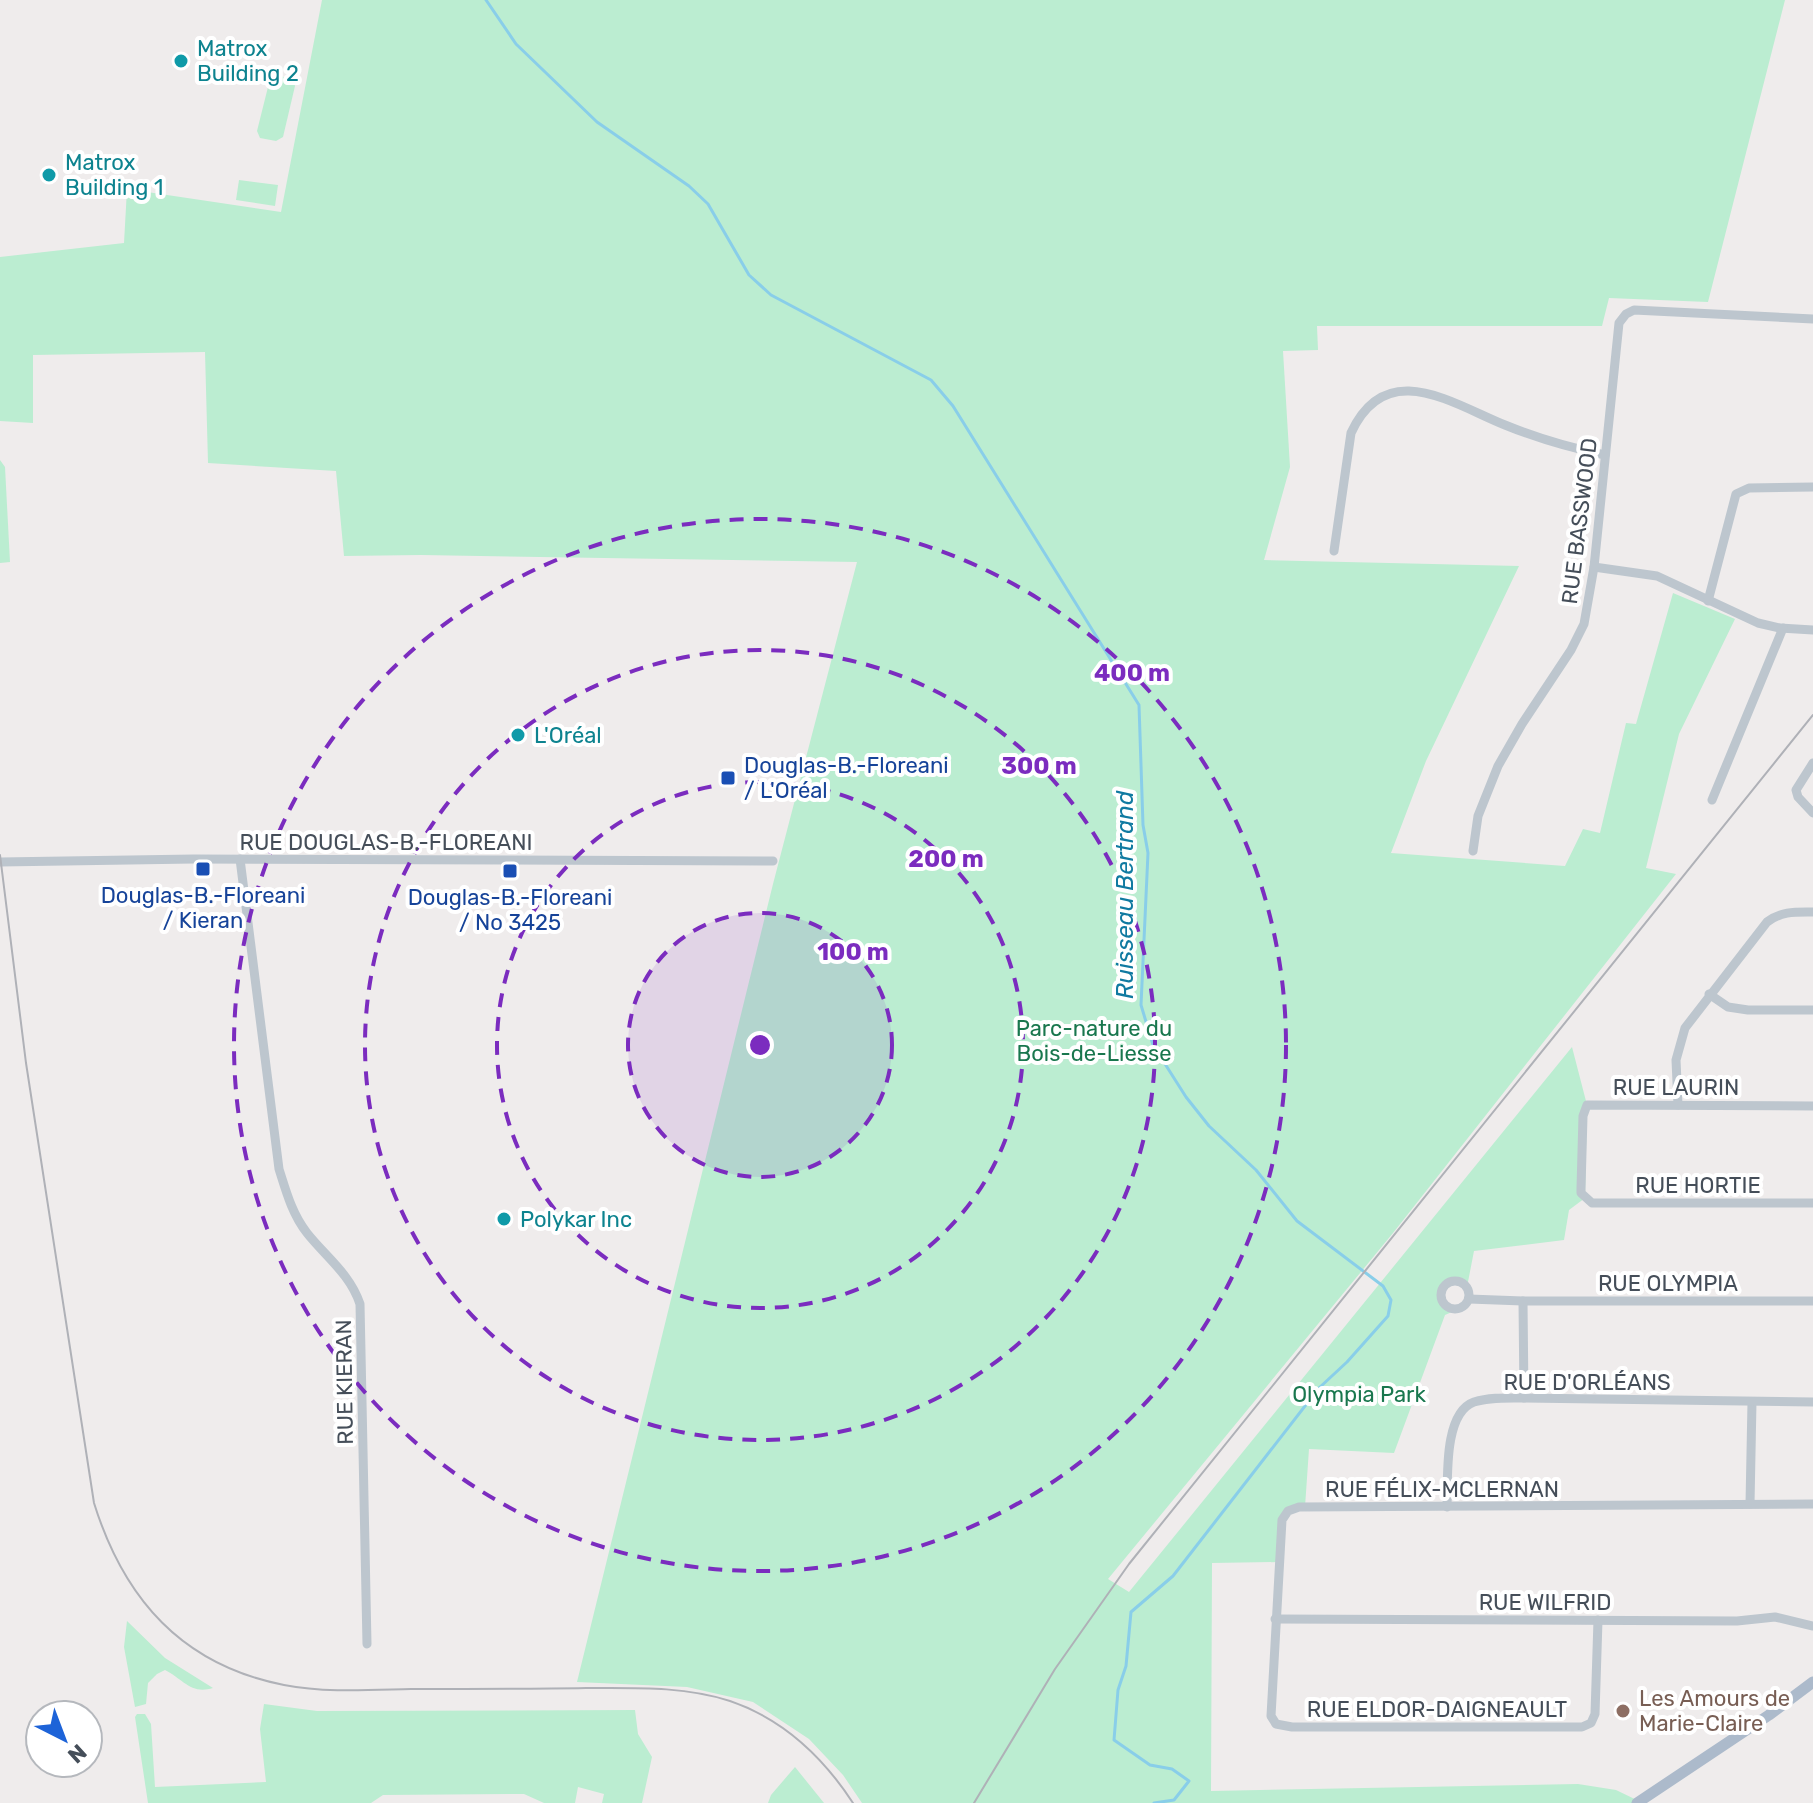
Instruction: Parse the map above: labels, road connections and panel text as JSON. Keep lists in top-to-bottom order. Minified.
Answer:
{"streets":{"street":["RUE BASSWOOD","RUE DOUGLAS-B.-FLOREANI","RUE LAURIN","RUE HORTIE","RUE OLYMPIA","RUE KIERAN","RUE D'ORLÉANS","RUE FÉLIX-MCLERNAN","RUE WILFRID","RUE ELDOR-DAIGNEAULT"]},"crossings":[["RUE DOUGLAS-B.-FLOREANI","RUE KIERAN"],["RUE LAURIN","RUE HORTIE"],["RUE D'ORLÉANS","RUE FÉLIX-MCLERNAN"],["RUE FÉLIX-MCLERNAN","RUE WILFRID"],["RUE FÉLIX-MCLERNAN","RUE ELDOR-DAIGNEAULT"],["RUE WILFRID","RUE ELDOR-DAIGNEAULT"]],"water":["Ruisseau Bertrand"],"parks":["Parc-nature du Bois-de-Liesse","Olympia Park"],"places":{"other":["Matrox Building 2","Matrox Building 1","L'Oréal","Polykar Inc","Les Amours de Marie-Claire"],"transit":["Douglas-B.-Floreani / L'Oréal","Douglas-B.-Floreani / Kieran","Douglas-B.-Floreani / No 3425"]},"north":"bottom right","rings":["400 m","300 m","200 m","100 m"]}
